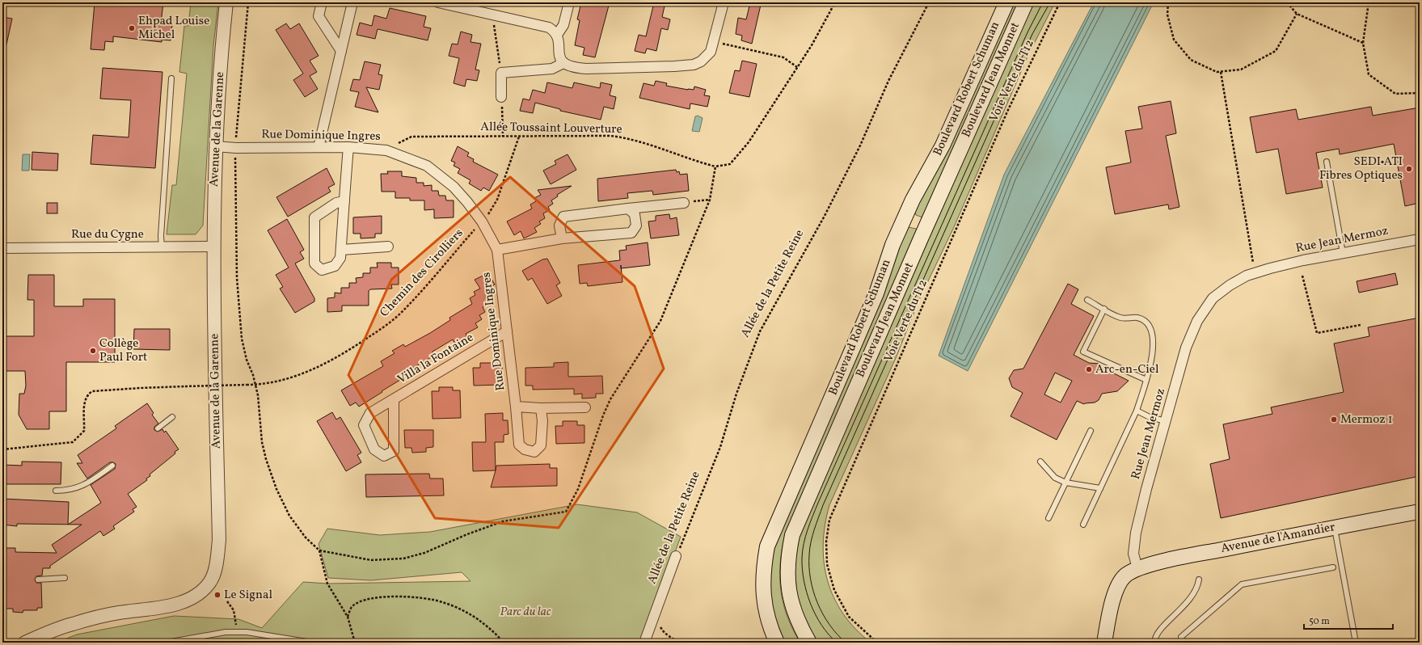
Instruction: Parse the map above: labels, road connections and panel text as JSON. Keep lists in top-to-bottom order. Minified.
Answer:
{"streets":{"main road":["Boulevard Jean Monnet","Boulevard Robert Schuman","Avenue de l'Amandier"],"street":["Avenue de la Garenne","Rue Dominique Ingres","Rue du Cygne","Rue Jean Mermoz","Allée de la Petite Reine","Villa la Fontaine"],"path":["Voie Verte du T12","Allée Toussaint Louverture","Chemin des Cirolliers"]},"crossings":[["Allée Toussaint Louverture","Rue Dominique Ingres"],["Allée Toussaint Louverture","Chemin des Cirolliers"],["Avenue de la Garenne","Rue Dominique Ingres"],["Avenue de la Garenne","Rue du Cygne"],["Rue Dominique Ingres","Chemin des Cirolliers"],["Rue Dominique Ingres","Villa la Fontaine"],["Rue Jean Mermoz","Avenue de l'Amandier"]],"parks":["Parc du lac"],"places":["Ehpad Louise Michel","SEDI•ATI Fibres Optiques","Collège Paul Fort","Arc-en-Ciel","Mermoz 1","Le Signal"],"scale_bar":"50 m"}
